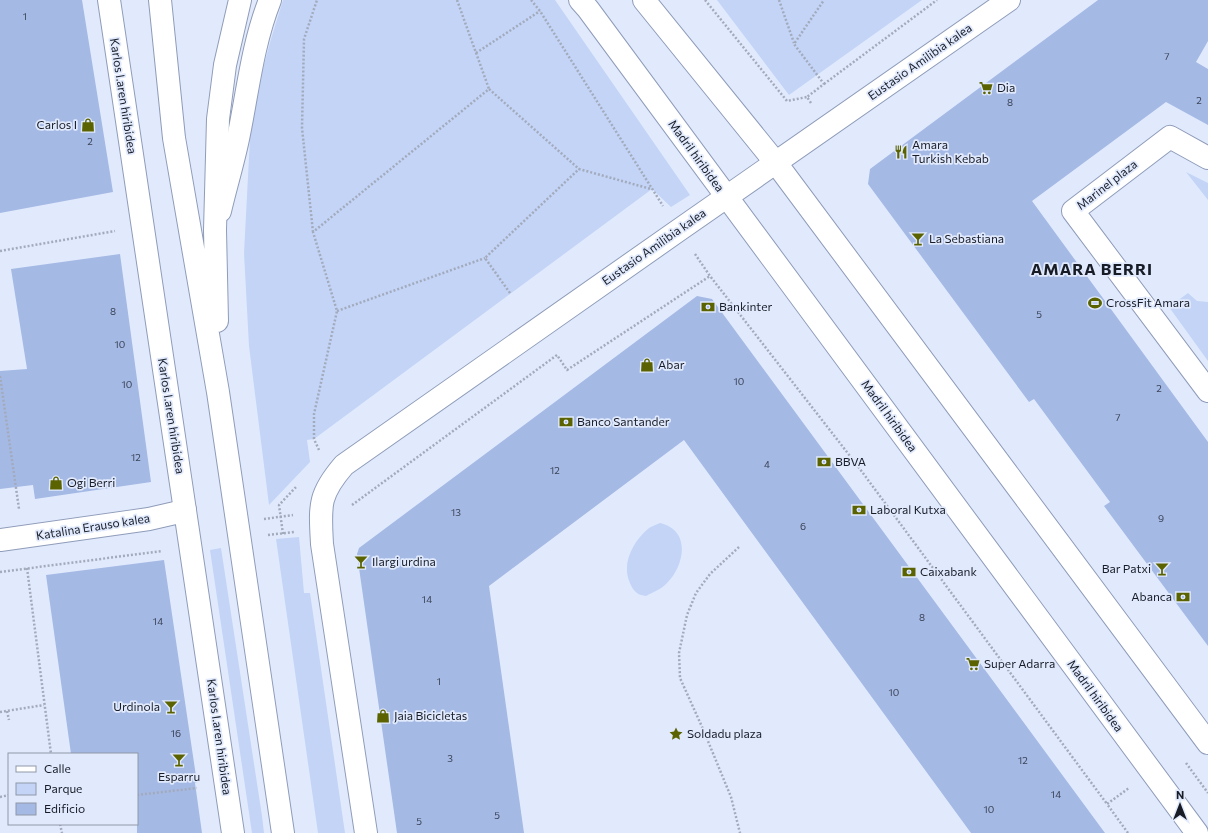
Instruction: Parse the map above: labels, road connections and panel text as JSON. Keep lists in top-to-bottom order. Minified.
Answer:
{"streets":{"main road":["Eustasio Amilibia kalea","Karlos I.aren hiribidea","Madril hiribidea","Marinel plaza","Katalina Erauso kalea"]},"crossings":[["Eustasio Amilibia kalea","Madril hiribidea"],["Karlos I.aren hiribidea","Katalina Erauso kalea"]],"districts":["AMARA BERRI"],"places":{"supermarket":["Dia","Super Adarra"],"shop":["Carlos I","Abar","Ogi Berri","Jaia Bicicletas"],"restaurant":["Amara Turkish Kebab"],"bar":["La Sebastiana","Ilargi urdina","Bar Patxi","Urdinola","Esparru"],"sports":["CrossFit Amara"],"bank":["Bankinter","Banco Santander","BBVA","Laboral Kutxa","Caixabank","Abanca"],"place":["Soldadu plaza"]},"house_numbers":["1","7","2","8","2","8","5","10","10","10","2","7","12","4","12","13","9","6","14","8","14","1","10","16","3","12","14","10","5","5"],"legend":["Calle","Parque","Edificio"],"north":"top"}
